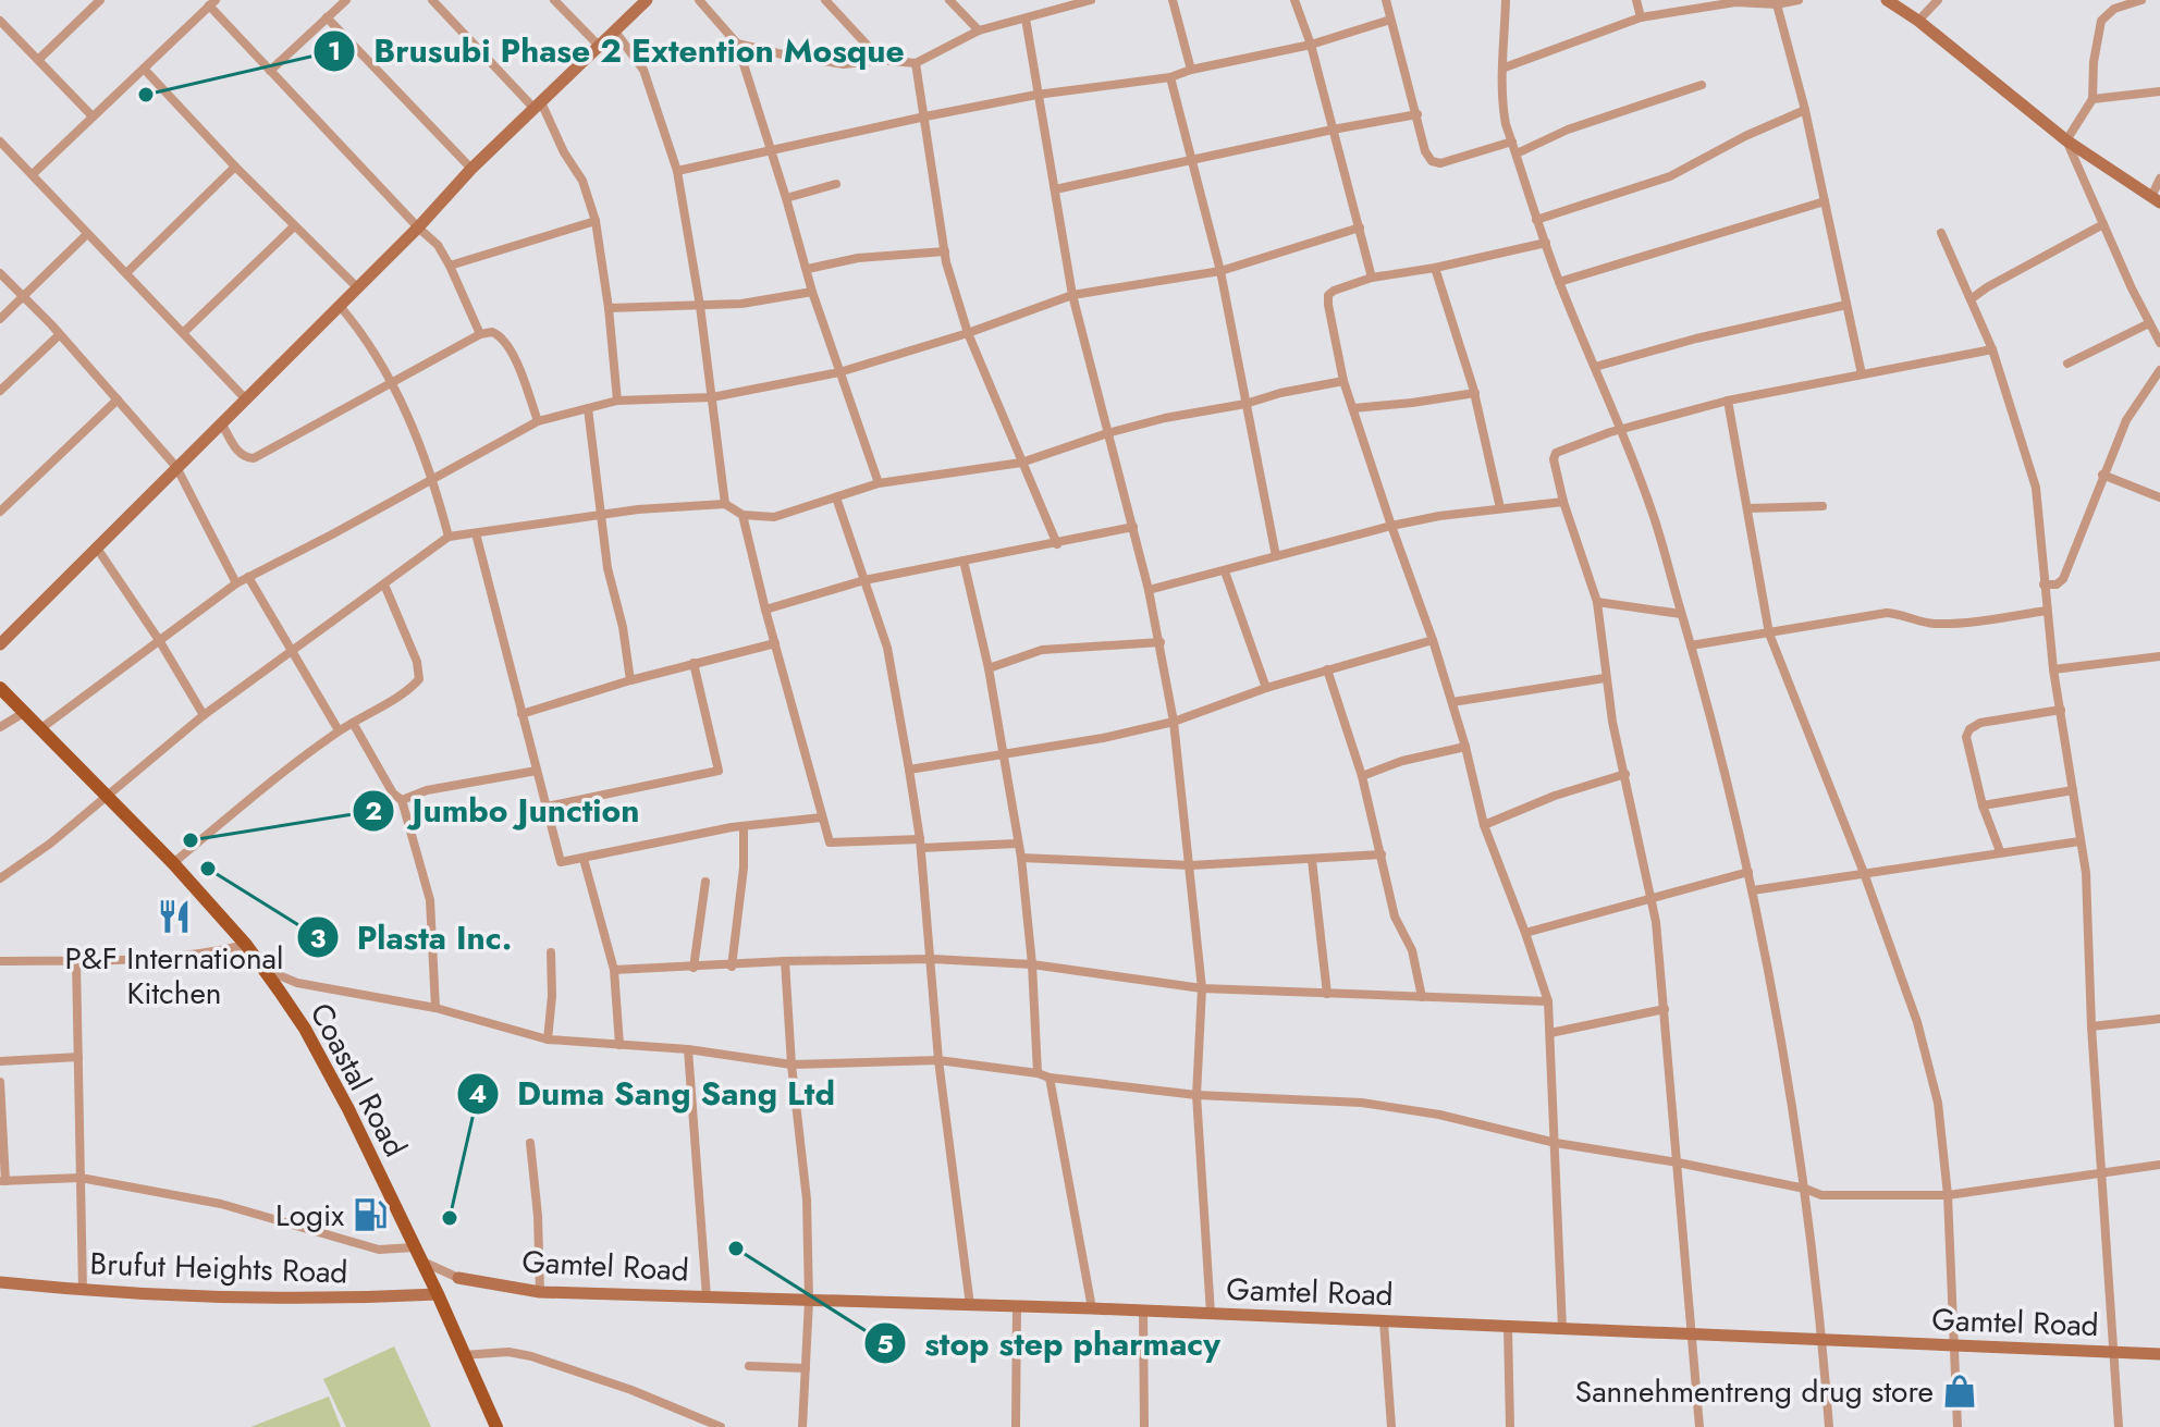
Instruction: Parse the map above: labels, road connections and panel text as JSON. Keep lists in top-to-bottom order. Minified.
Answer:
{"streets":{"main road":["Coastal Road"],"street":["Gamtel Road","Brufut Heights Road"]},"crossings":[["Coastal Road","Brufut Heights Road"]],"places":{"other":["Brusubi Phase 2 Extention Mosque","Jumbo Junction","Plasta Inc.","Duma Sang Sang Ltd","stop step pharmacy"],"restaurant":["P&F International Kitchen"],"fuel station":["Logix"],"shop":["Sannehmentreng drug store"]}}
